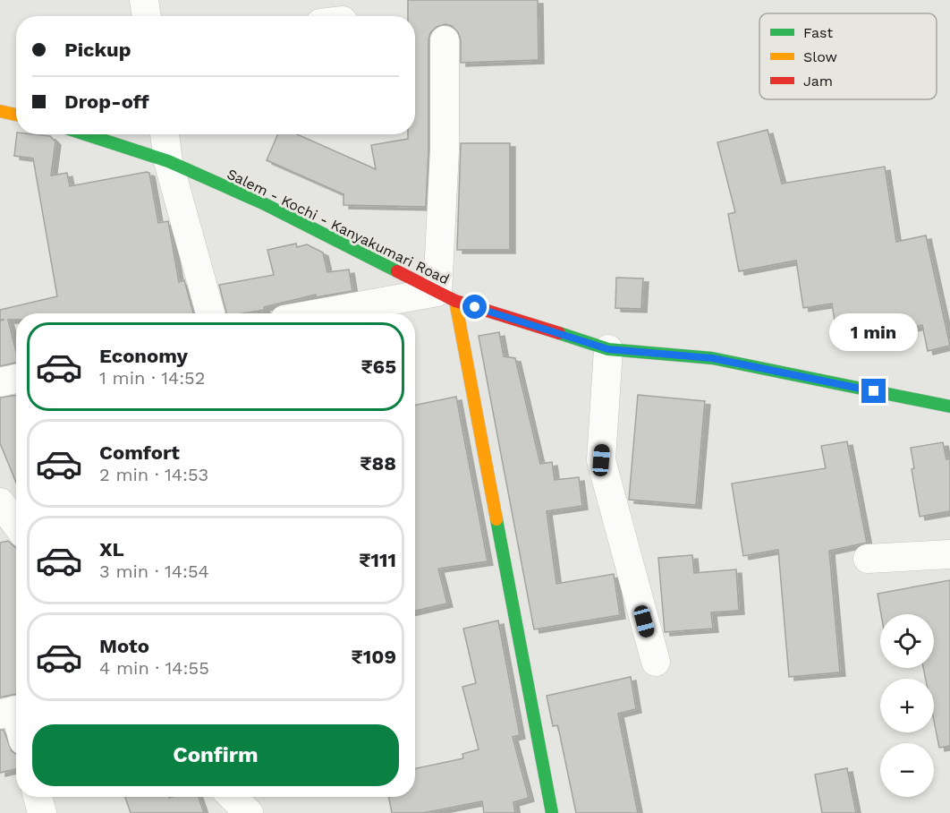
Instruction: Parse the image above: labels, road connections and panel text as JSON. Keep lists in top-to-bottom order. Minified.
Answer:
{"streets":{"main road":["Salem - Kochi - Kanyakumari Road"]},"legend":["Fast","Slow","Jam"],"page":{"banner":["Pickup","Drop-off"],"bubble":"1 min","list":[{"name":"Economy","note":"1 min · 14:52","value":"₹65"},{"name":"Comfort","note":"2 min · 14:53","value":"₹88"},{"name":"XL","note":"3 min · 14:54","value":"₹111"},{"name":"Moto","note":"4 min · 14:55","value":"₹109"}],"map_buttons":["+","−"],"buttons":"Confirm"}}
